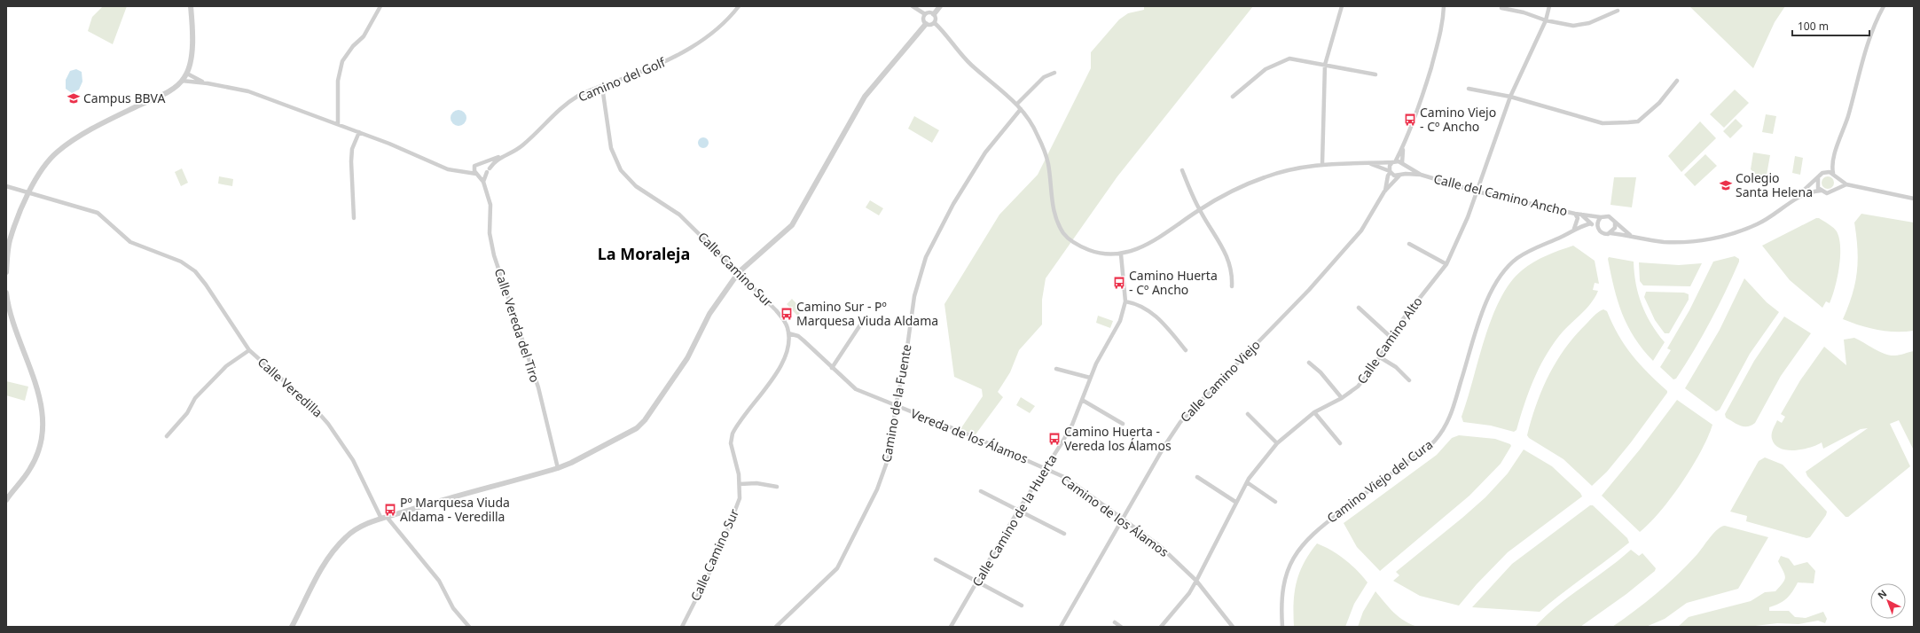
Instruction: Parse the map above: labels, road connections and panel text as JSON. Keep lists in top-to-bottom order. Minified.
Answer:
{"streets":{"street":["Camino del Golf","Calle del Camino Ancho","Calle Camino Sur","Calle Vereda del Tiro","Calle Camino Alto","Calle Camino Viejo","Calle Veredilla","Camino de la Fuente","Vereda de los Álamos","Camino Viejo del Cura","Camino de los Álamos","Calle Camino de la Huerta"]},"crossings":[["Camino del Golf","Calle Camino Sur"],["Camino del Golf","Calle Vereda del Tiro"],["Calle del Camino Ancho","Calle Camino Alto"],["Calle del Camino Ancho","Calle Camino Viejo"],["Calle del Camino Ancho","Camino Viejo del Cura"],["Calle Camino Sur","Vereda de los Álamos"],["Calle Camino Alto","Camino de los Álamos"],["Calle Camino Viejo","Camino de los Álamos"],["Camino de la Fuente","Vereda de los Álamos"],["Vereda de los Álamos","Camino de los Álamos"],["Vereda de los Álamos","Calle Camino de la Huerta"],["Camino de los Álamos","Calle Camino de la Huerta"]],"districts":["La Moraleja"],"places":{"school or university":["Campus BBVA","Colegio Santa Helena"],"bus stop":["Camino Viejo - Cº Ancho","Camino Huerta - Cº Ancho","Camino Sur - Pº Marquesa Viuda Aldama","Camino Huerta - Vereda los Álamos","Pº Marquesa Viuda Aldama - Veredilla"]},"scale_bar":"100 m","north":"top left"}
